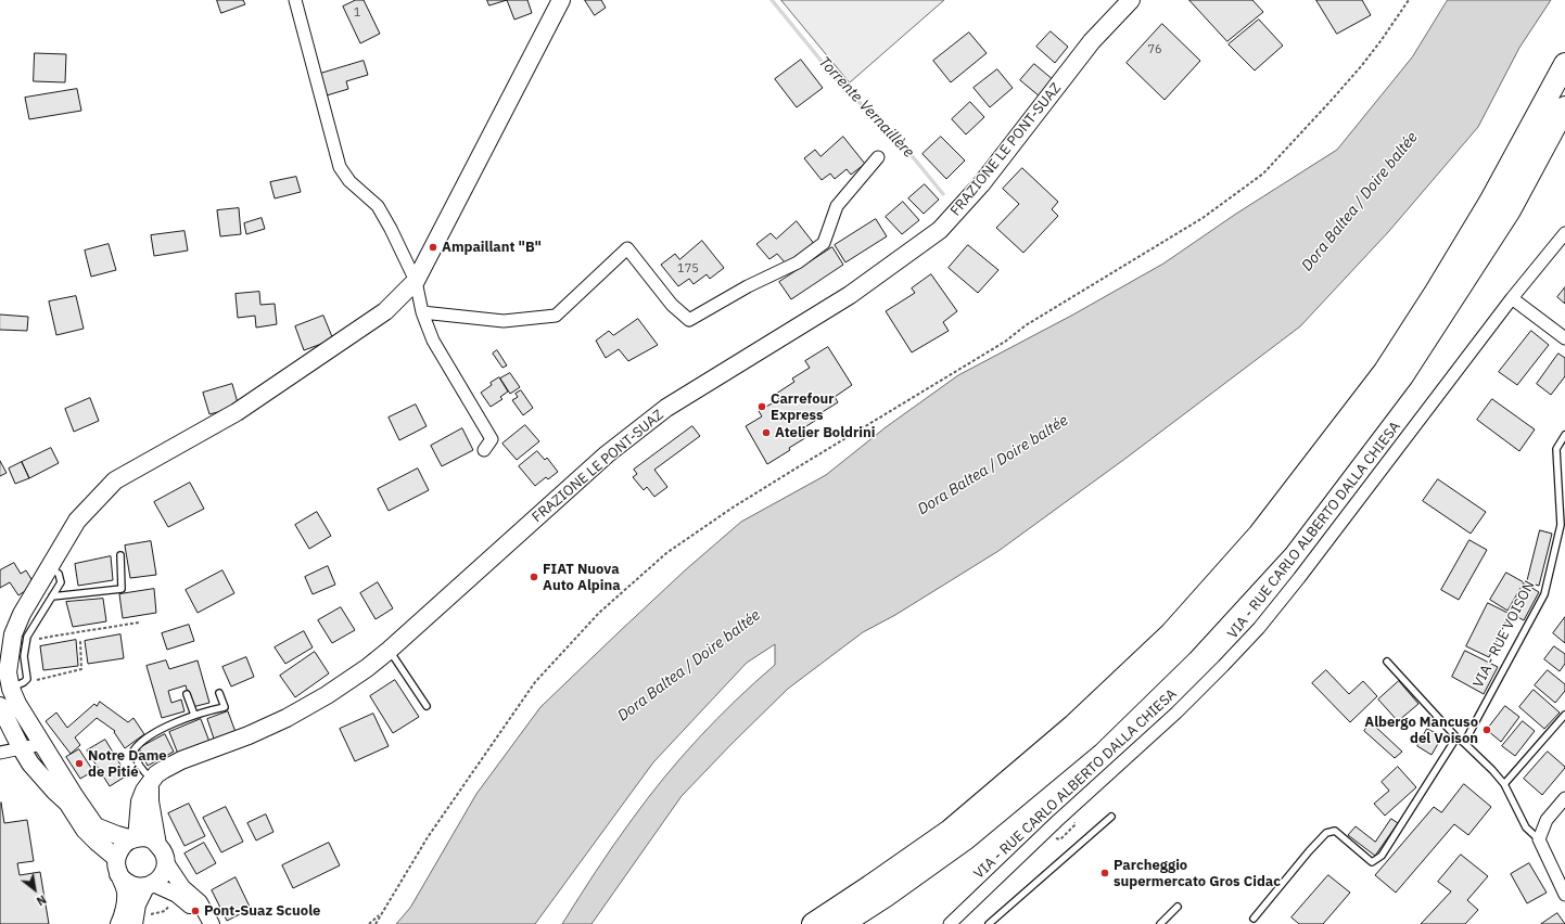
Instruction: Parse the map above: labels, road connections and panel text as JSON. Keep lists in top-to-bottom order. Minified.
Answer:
{"streets":{"main road":["FRAZIONE LE PONT-SUAZ"],"street":["VIA - RUE CARLO ALBERTO DALLA CHIESA"],"lane":["VIA - RUE VOISON"]},"water":["Torrente Vernaillère","Dora Baltea / Doire baltée"],"places":["Ampaillant \"B\"","Carrefour Express","Atelier Boldrini","FIAT Nuova Auto Alpina","Albergo Mancuso del Voison","Notre Dame de Pitié","Parcheggio supermercato Gros Cidac","Pont-Suaz Scuole"],"house_numbers":["1","76","175"],"north":"bottom right"}
